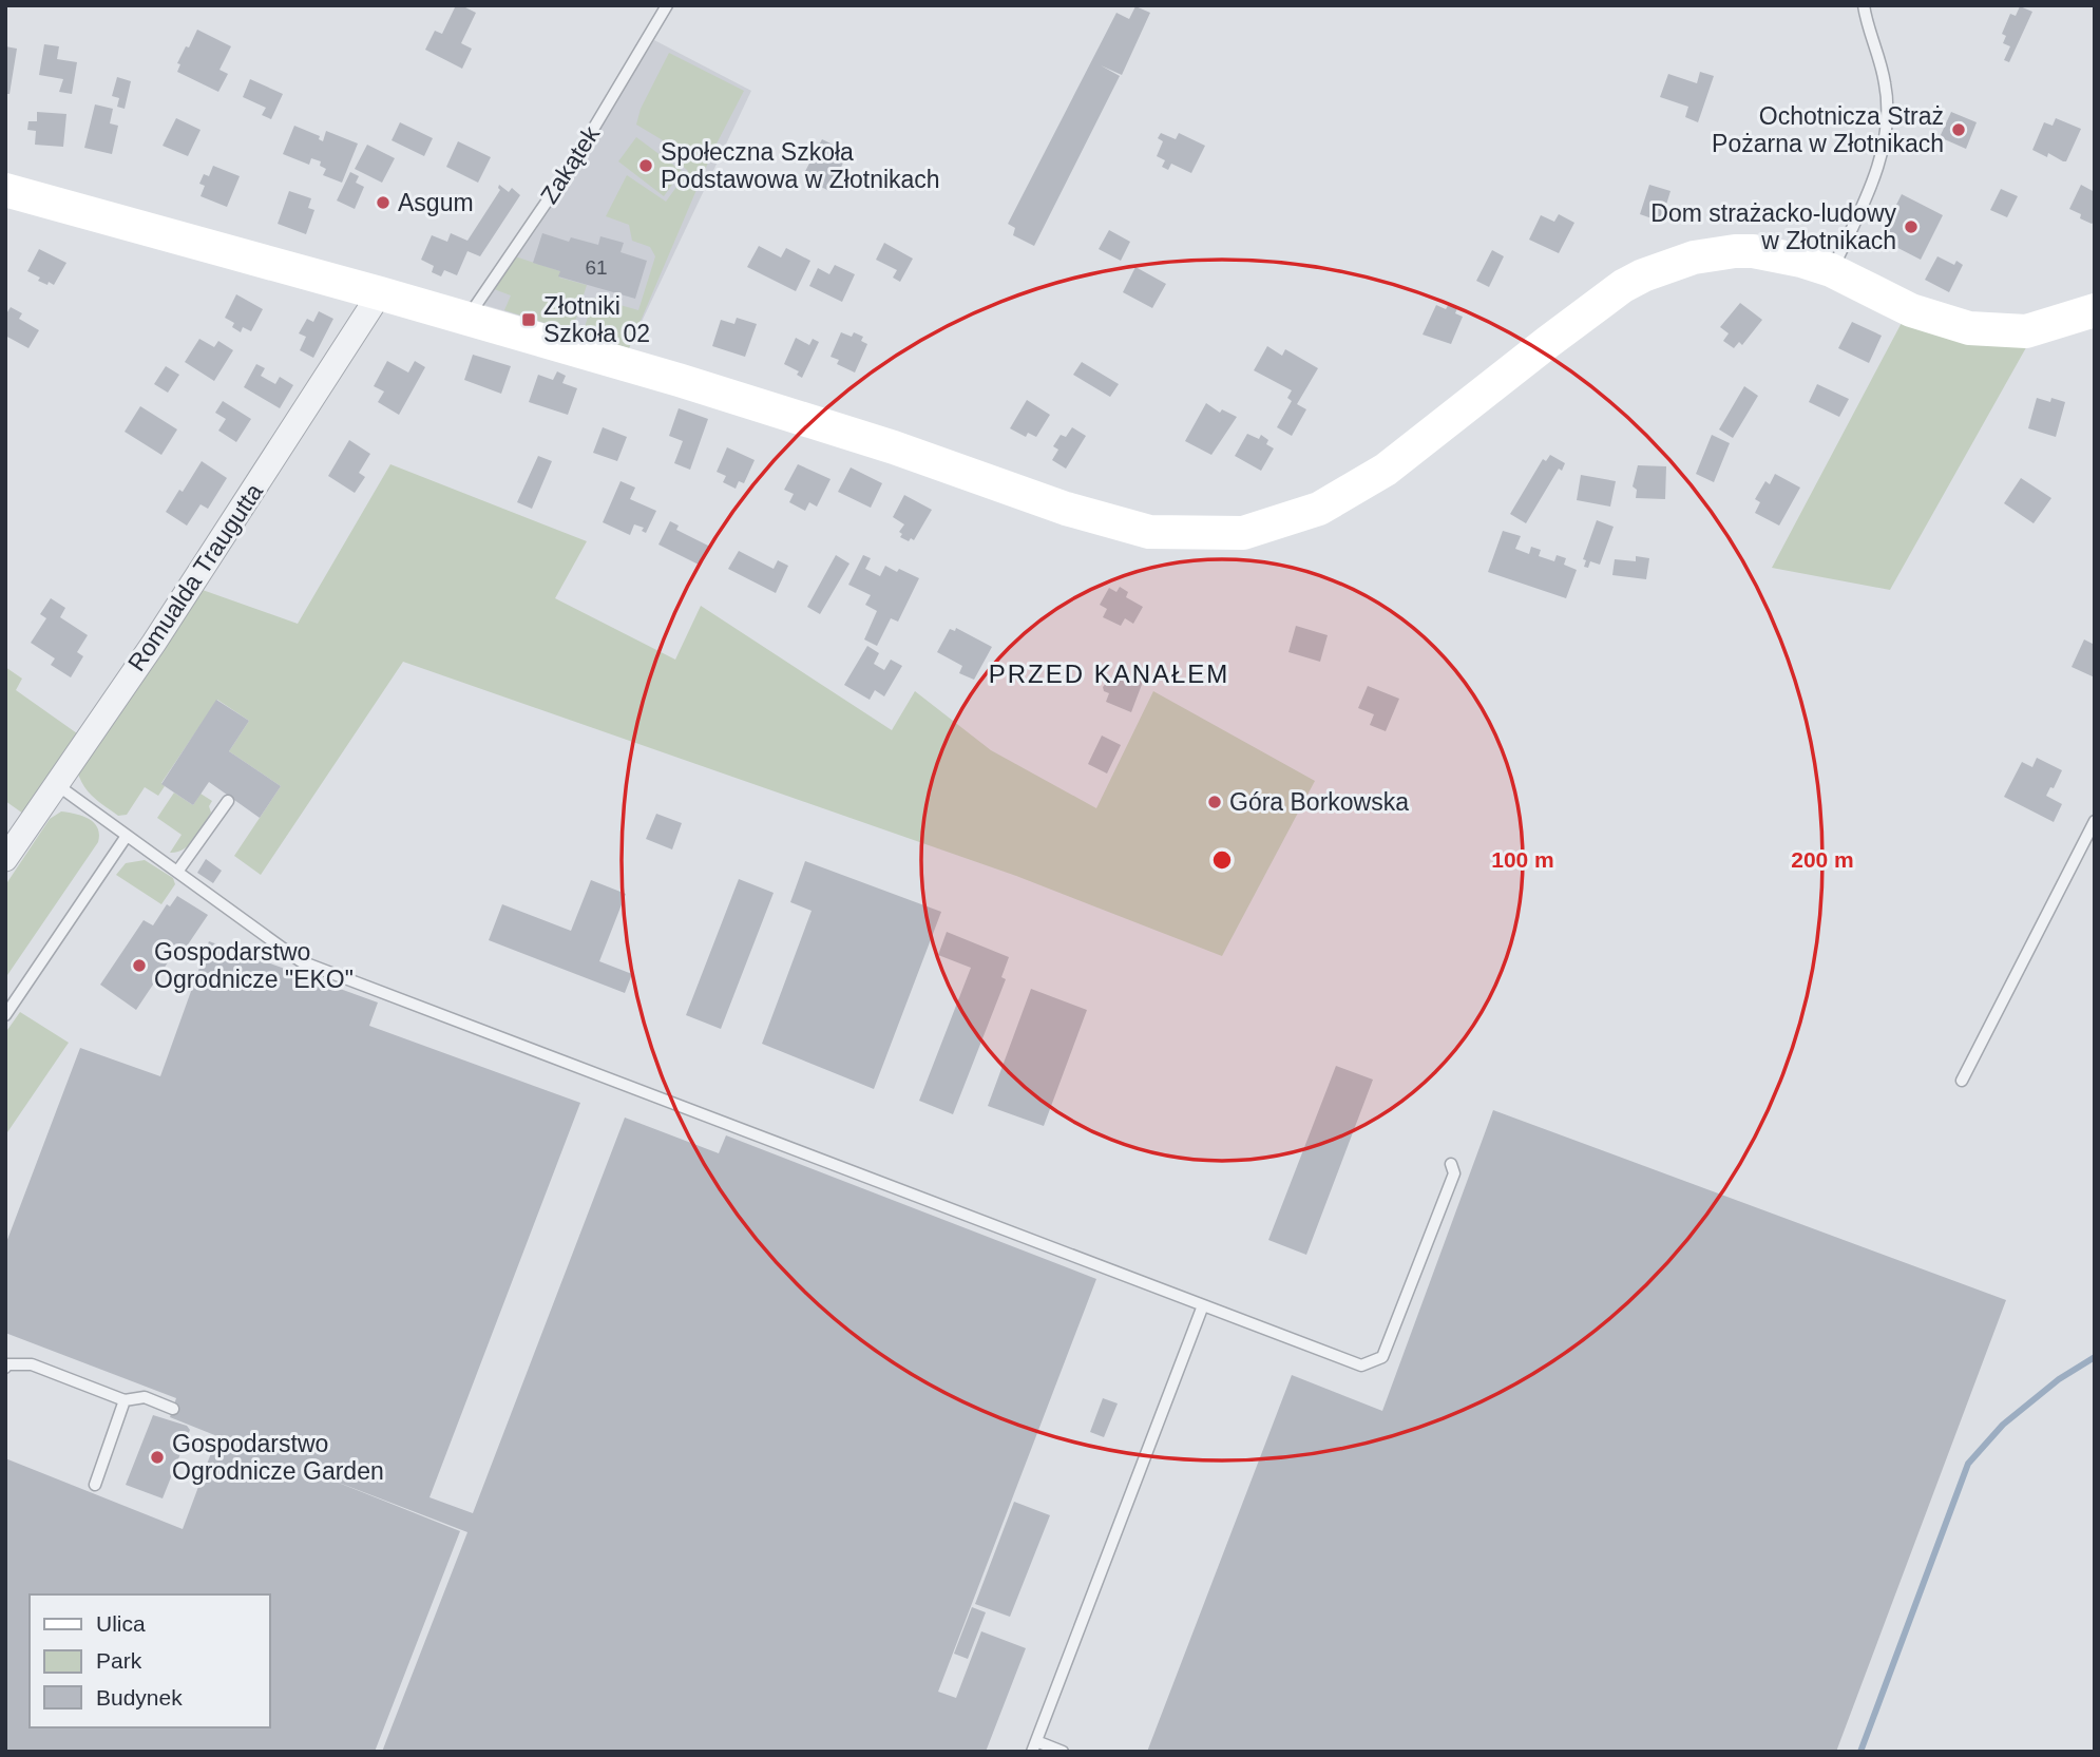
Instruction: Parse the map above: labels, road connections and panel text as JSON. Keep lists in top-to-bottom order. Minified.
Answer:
{"streets":{"street":["Romualda Traugutta"],"lane":["Zakątek"]},"districts":["PRZED KANAŁEM"],"places":{"other":["Ochotnicza Straż Pożarna w Złotnikach","Społeczna Szkoła Podstawowa w Złotnikach","Asgum","Dom strażacko-ludowy w Złotnikach","Góra Borkowska","Gospodarstwo Ogrodnicze \"EKO\"","Gospodarstwo Ogrodnicze Garden"],"transit":["Złotniki Szkoła 02"]},"house_numbers":["61"],"legend":["Ulica","Park","Budynek"],"rings":["100 m","200 m"]}
